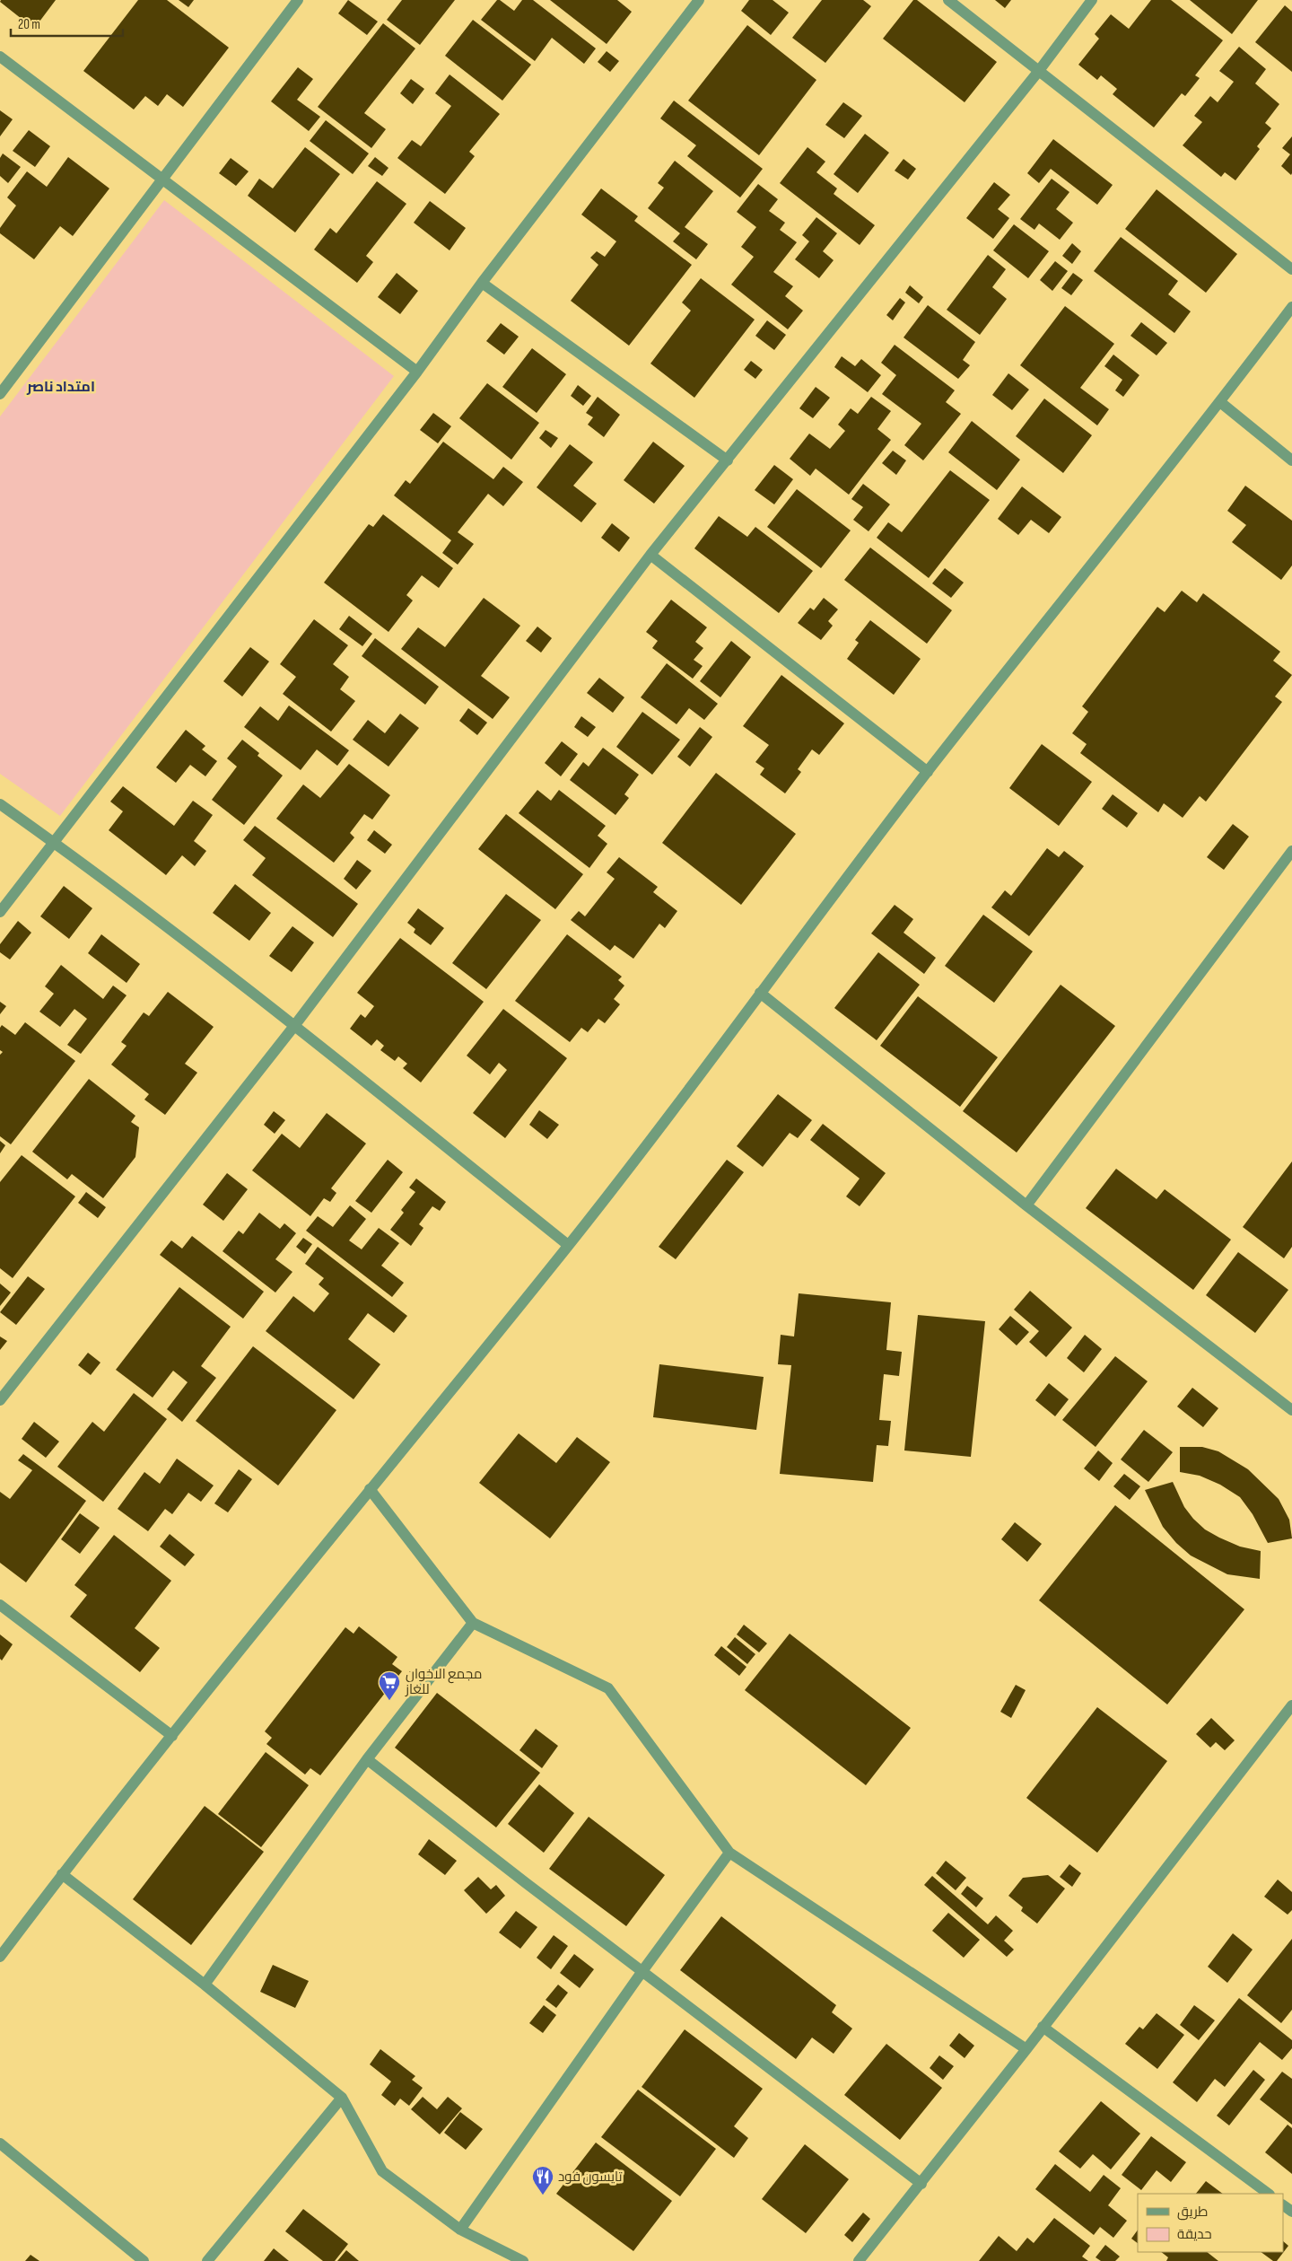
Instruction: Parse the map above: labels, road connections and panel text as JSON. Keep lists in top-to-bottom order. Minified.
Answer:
{"districts":["امتداد ناصر"],"places":{"supermarket":["مجمع الاخوان للغاز"],"restaurant":["تايسون فود"]},"legend":["طريق","حديقة"],"scale_bar":"20 m"}
